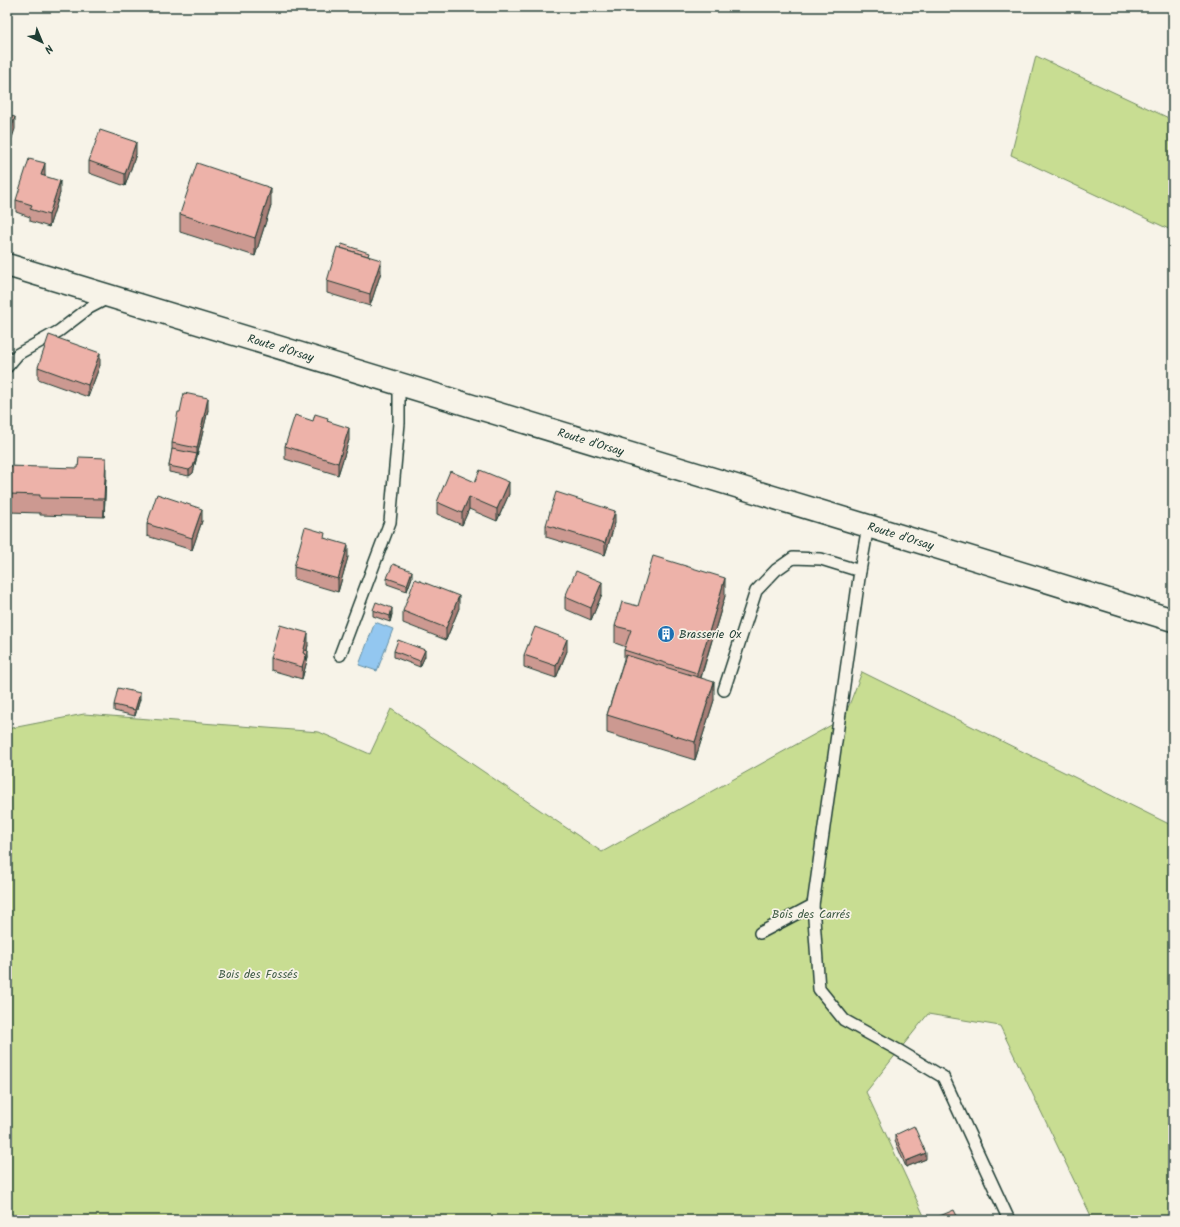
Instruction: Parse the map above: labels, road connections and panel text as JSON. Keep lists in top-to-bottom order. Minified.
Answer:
{"streets":{"main road":["Route d'Orsay"]},"parks":["Bois des Carrés","Bois des Fossés"],"places":{"building":["Brasserie Ox"]},"north":"bottom right"}
